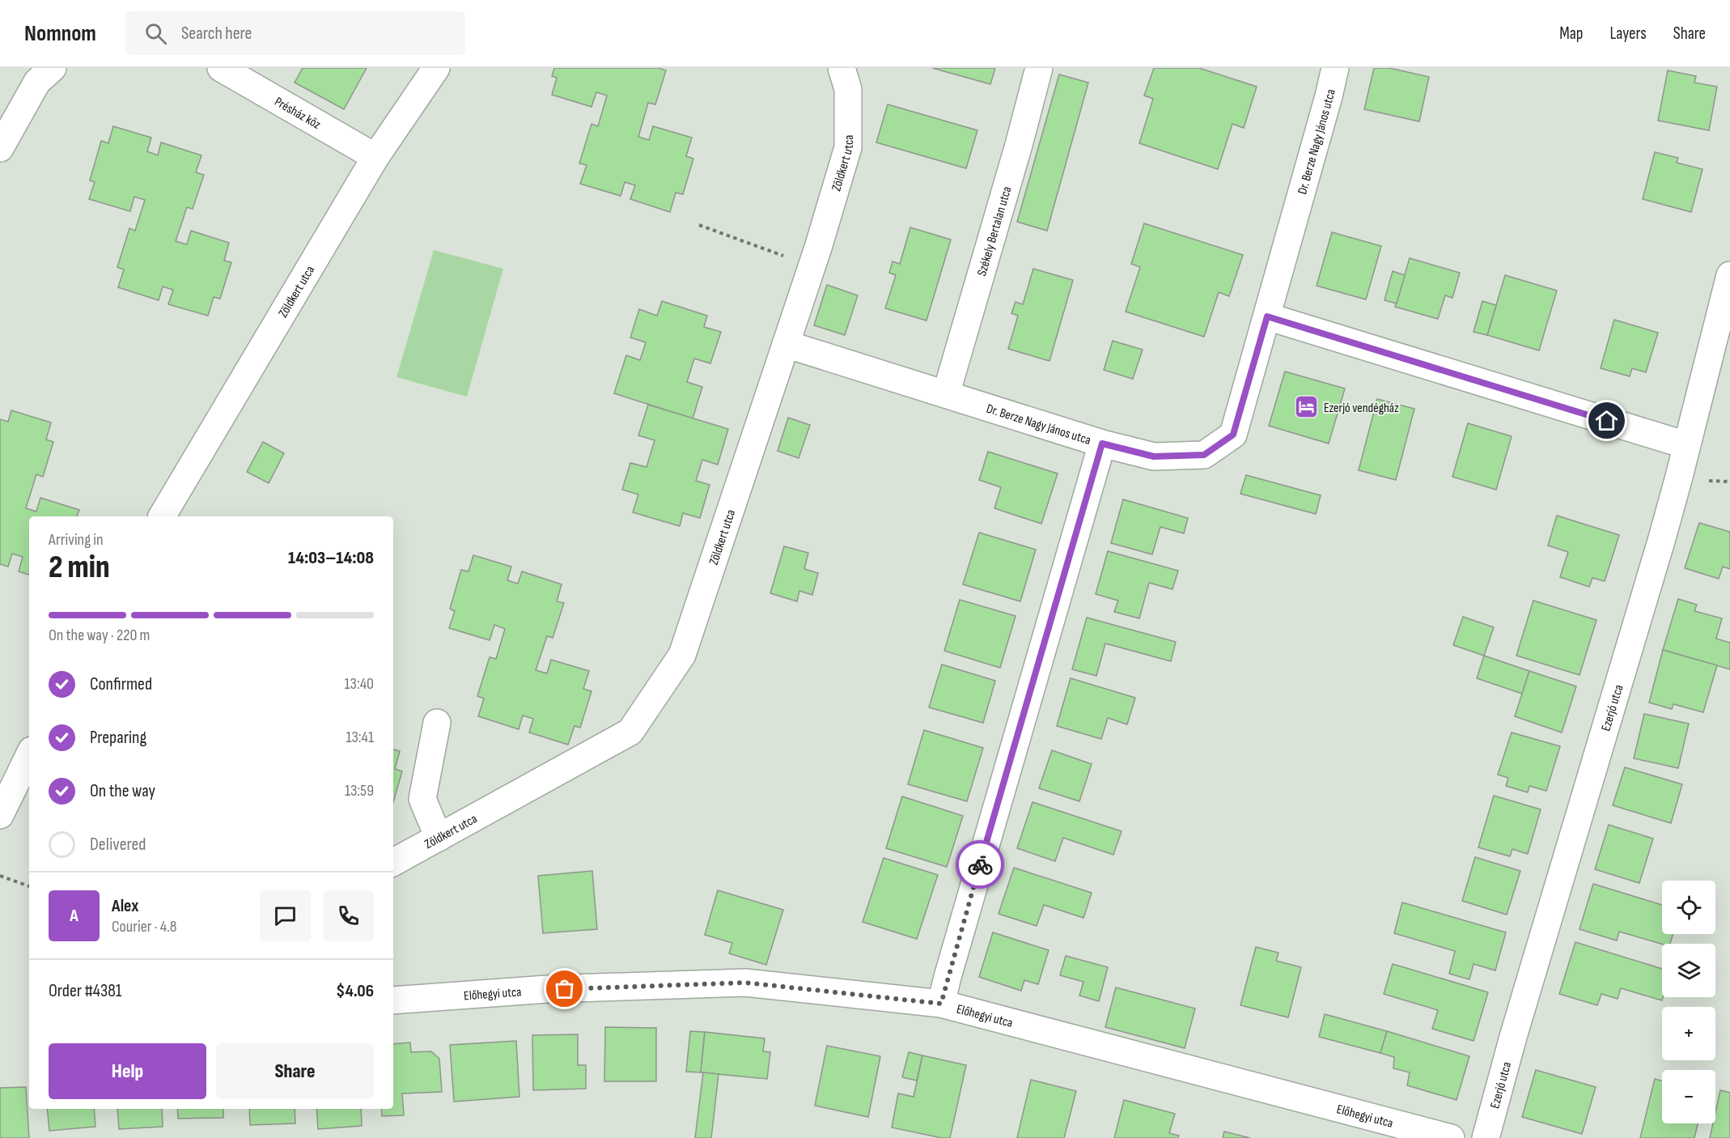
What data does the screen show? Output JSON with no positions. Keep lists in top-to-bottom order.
{
  "streets": {
    "street": [
      "Présház köz",
      "Dr. Berze Nagy János utca",
      "Zöldkert utca",
      "Székely Bertalan utca",
      "Ezerjó utca",
      "Előhegyi utca"
    ]
  },
  "crossings": [
    ["Présház köz", "Zöldkert utca"],
    ["Dr. Berze Nagy János utca", "Zöldkert utca"],
    ["Dr. Berze Nagy János utca", "Székely Bertalan utca"]
  ],
  "places": {
    "hotel": ["Ezerjó vendégház"]
  },
  "page": {
    "header": "Nomnom",
    "search": "Search here",
    "nav": ["Map", "Layers", "Share"],
    "heading": ["2 min", "Arriving in", "14:03–14:08"],
    "panel": [
      "Alex",
      "Courier · 4.8",
      "Order #4381",
      "$4.06"
    ],
    "bar": "On the way · 220 m",
    "list": [
      ["Confirmed", "13:40"],
      ["Preparing", "13:41"],
      ["On the way", "13:59"],
      "Delivered"
    ],
    "map_buttons": ["+", "−"],
    "round": "A",
    "buttons": ["Help", "Share"]
  }
}
